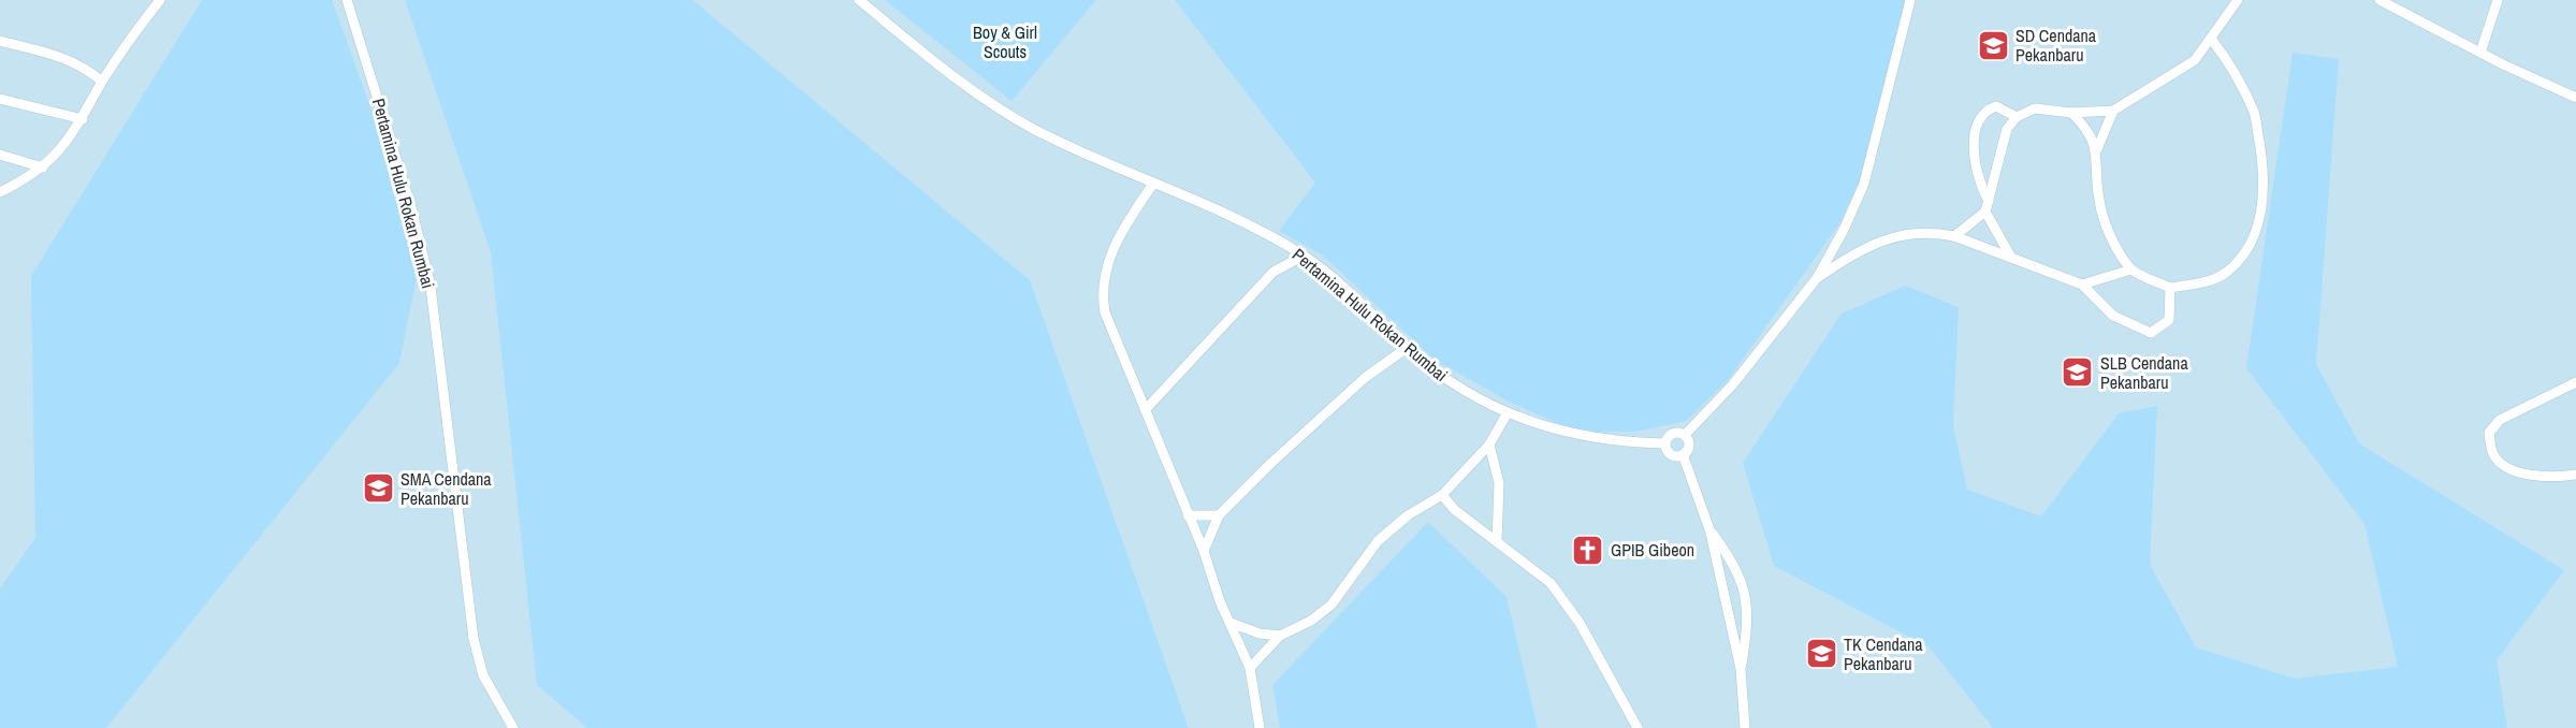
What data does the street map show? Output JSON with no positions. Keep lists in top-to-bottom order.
{
  "streets": {
    "street": ["Pertamina Hulu Rokan Rumbai"]
  },
  "parks": ["Boy & Girl Scouts"],
  "places": {
    "school or university": [
      "SD Cendana Pekanbaru",
      "SLB Cendana Pekanbaru",
      "SMA Cendana Pekanbaru",
      "TK Cendana Pekanbaru"
    ],
    "church": ["GPIB Gibeon"]
  }
}
